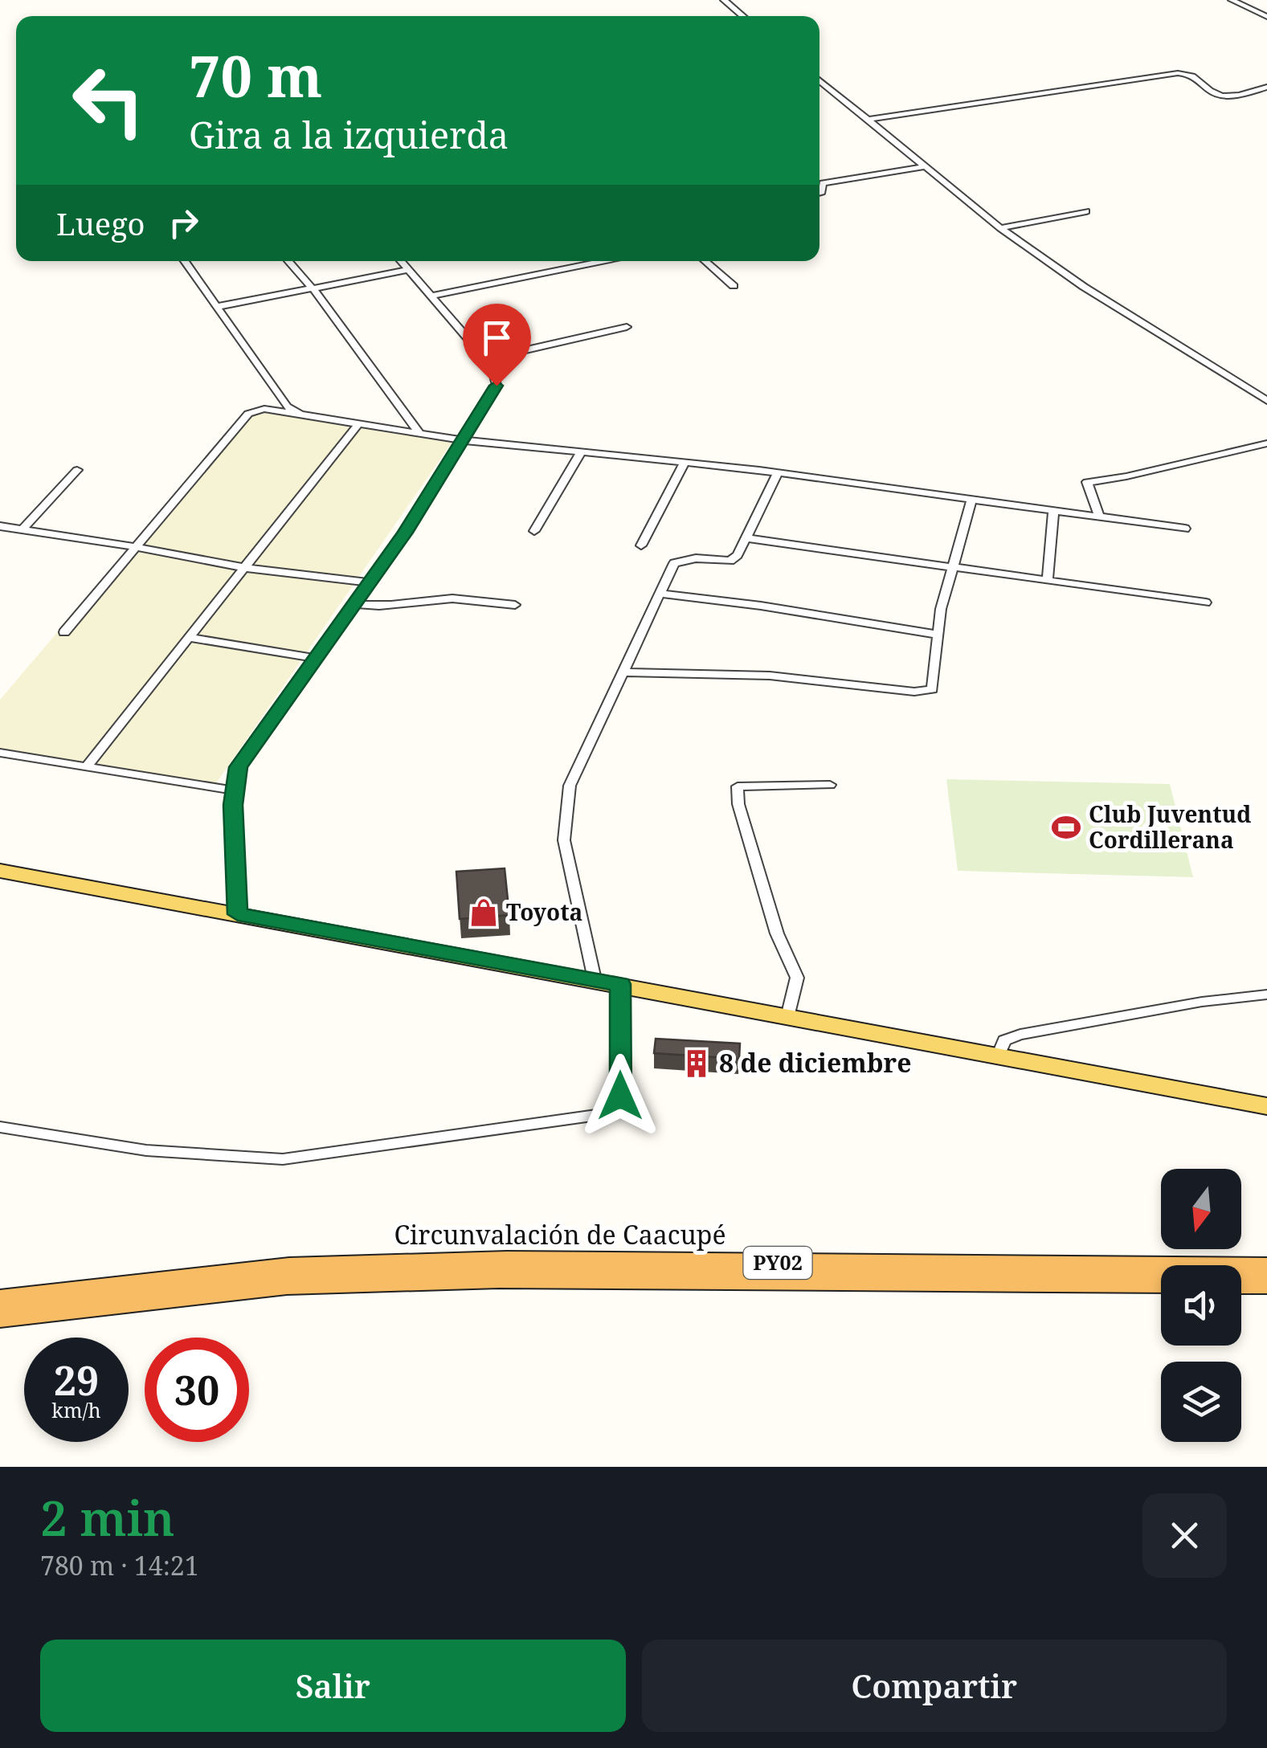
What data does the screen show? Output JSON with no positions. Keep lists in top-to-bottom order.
{
  "streets": {
    "highway": ["Circunvalación de Caacupé", "PY02"]
  },
  "places": {
    "sports": ["Club Juventud Cordillerana"],
    "shop": ["Toyota"],
    "building": ["8 de diciembre"]
  },
  "north": "bottom",
  "page": {
    "turn": ["70 m", "Gira a la izquierda"],
    "then": "Luego",
    "speed": "29 km/h",
    "limit": "30",
    "heading": ["2 min", "780 m · 14:21"],
    "buttons": ["Salir", "Compartir"]
  }
}
